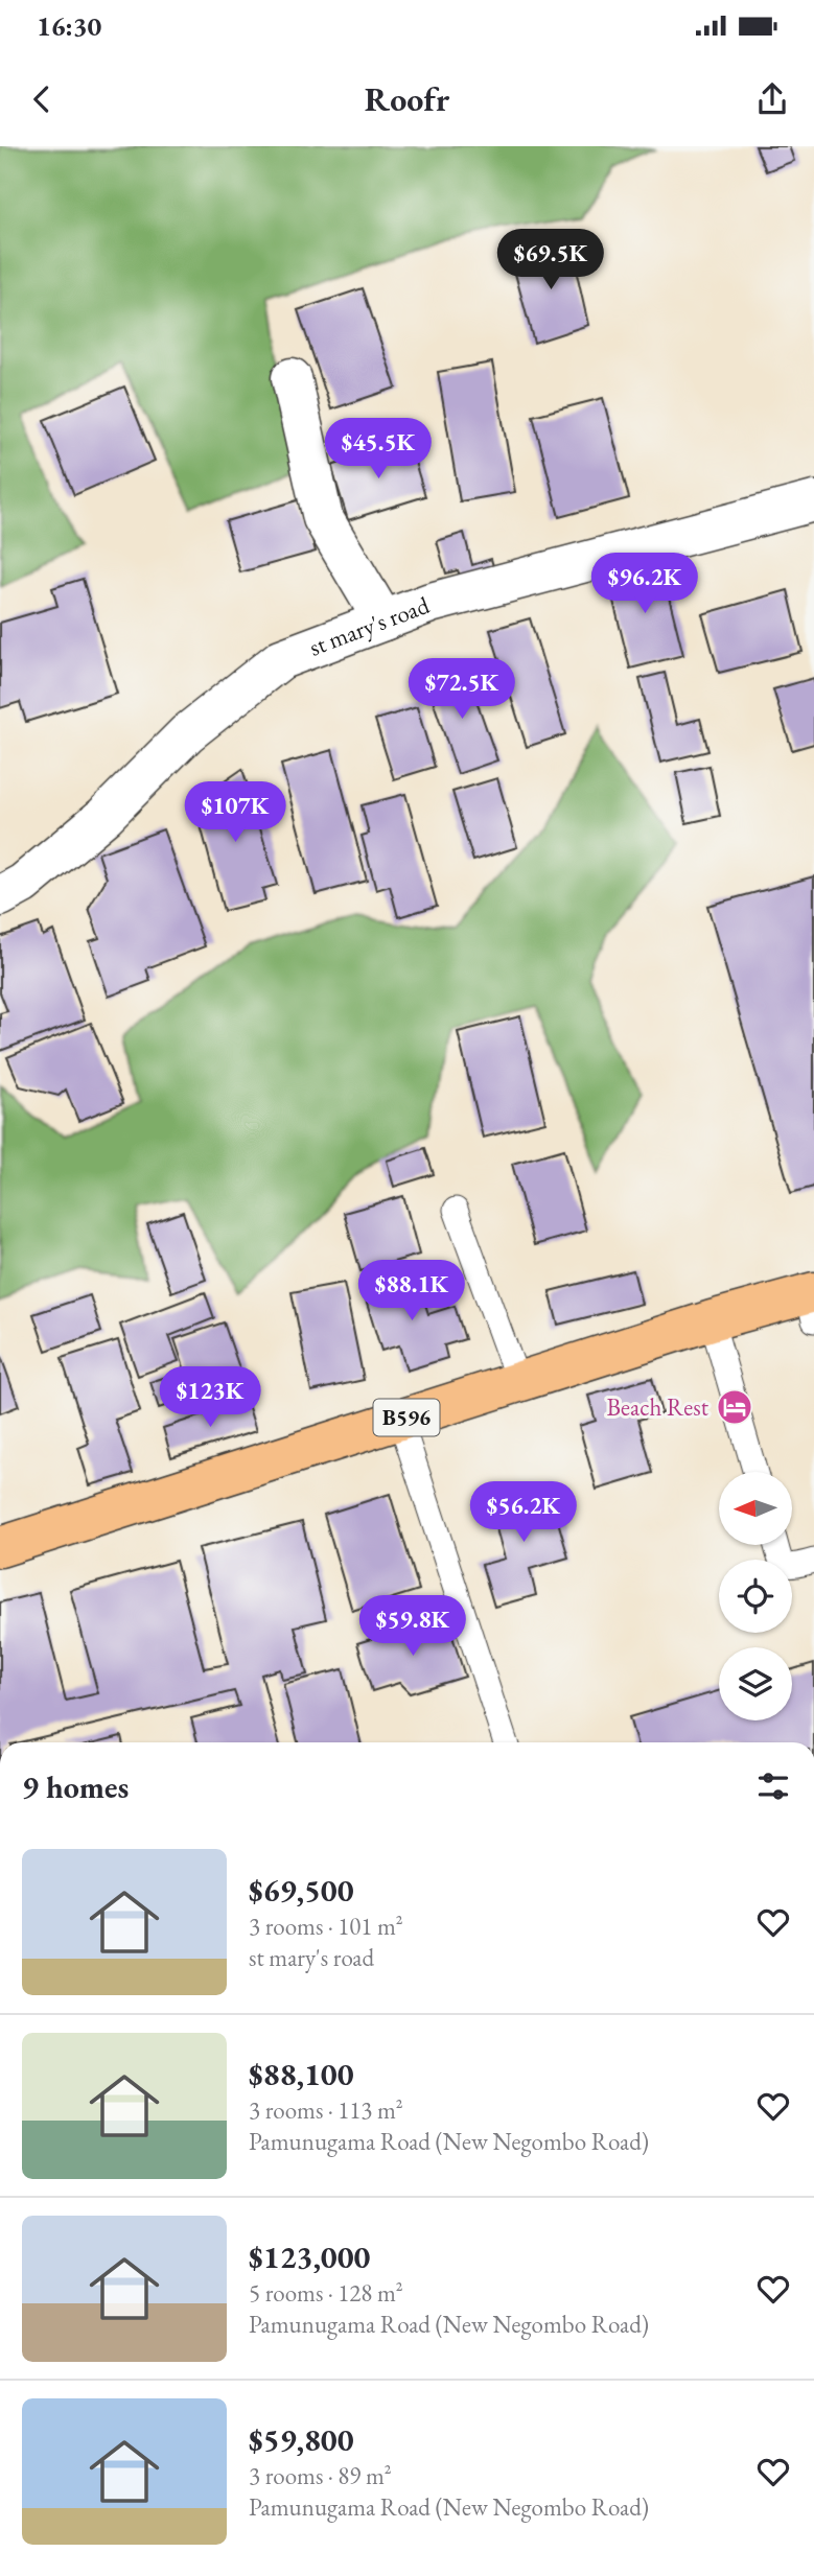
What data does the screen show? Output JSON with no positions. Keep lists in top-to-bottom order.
{
  "streets": {
    "main road": ["B596"],
    "street": ["st mary's road"]
  },
  "places": {
    "hotel": ["Beach Rest"]
  },
  "north": "left",
  "page": {
    "status": "16:30",
    "header": "Roofr",
    "price": [
      "$69.5K",
      "$45.5K",
      "$96.2K",
      "$72.5K",
      "$107K",
      "$88.1K",
      "$123K",
      "$56.2K",
      "$59.8K"
    ],
    "heading": "9 homes",
    "list": [
      {
        "name": "$69,500",
        "note": "3 rooms · 101 m² · st mary's road"
      },
      {
        "name": "$88,100",
        "note": "3 rooms · 113 m² · Pamunugama Road (New Negombo Road)"
      },
      {
        "name": "$123,000",
        "note": "5 rooms · 128 m² · Pamunugama Road (New Negombo Road)"
      },
      {
        "name": "$59,800",
        "note": "3 rooms · 89 m² · Pamunugama Road (New Negombo Road)"
      }
    ]
  }
}
